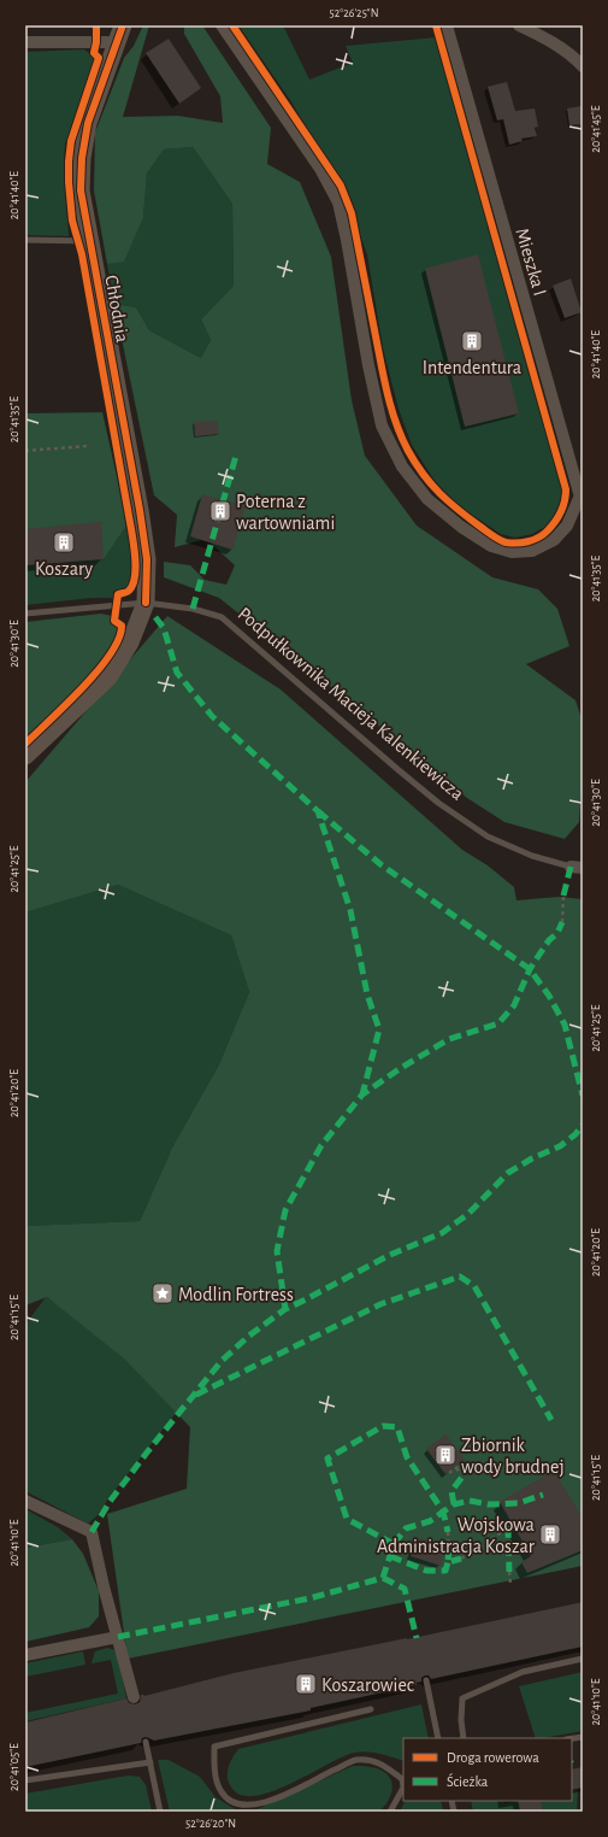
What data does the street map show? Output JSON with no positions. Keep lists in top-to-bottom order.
{
  "streets": {
    "street": ["Mieszka I", "Chłodnia"],
    "lane": ["Podpułkownika Macieja Kalenkiewicza"]
  },
  "crossings": [
    ["Chłodnia", "Podpułkownika Macieja Kalenkiewicza"]
  ],
  "places": {
    "building": [
      "Intendentura",
      "Poterna z wartowniami",
      "Koszary",
      "Zbiornik wody brudnej",
      "Wojskowa Administracja Koszar",
      "Koszarowiec"
    ],
    "place": ["Modlin Fortress"]
  },
  "legend": ["Droga rowerowa", "Ścieżka"],
  "coordinates": [
    "52°26'25\"N",
    "20°41'45\"E",
    "20°41'40\"E",
    "20°41'35\"E",
    "20°41'30\"E",
    "20°41'25\"E",
    "20°41'20\"E",
    "20°41'15\"E",
    "20°41'10\"E",
    "20°41'05\"E",
    "52°26'20\"N"
  ]
}
